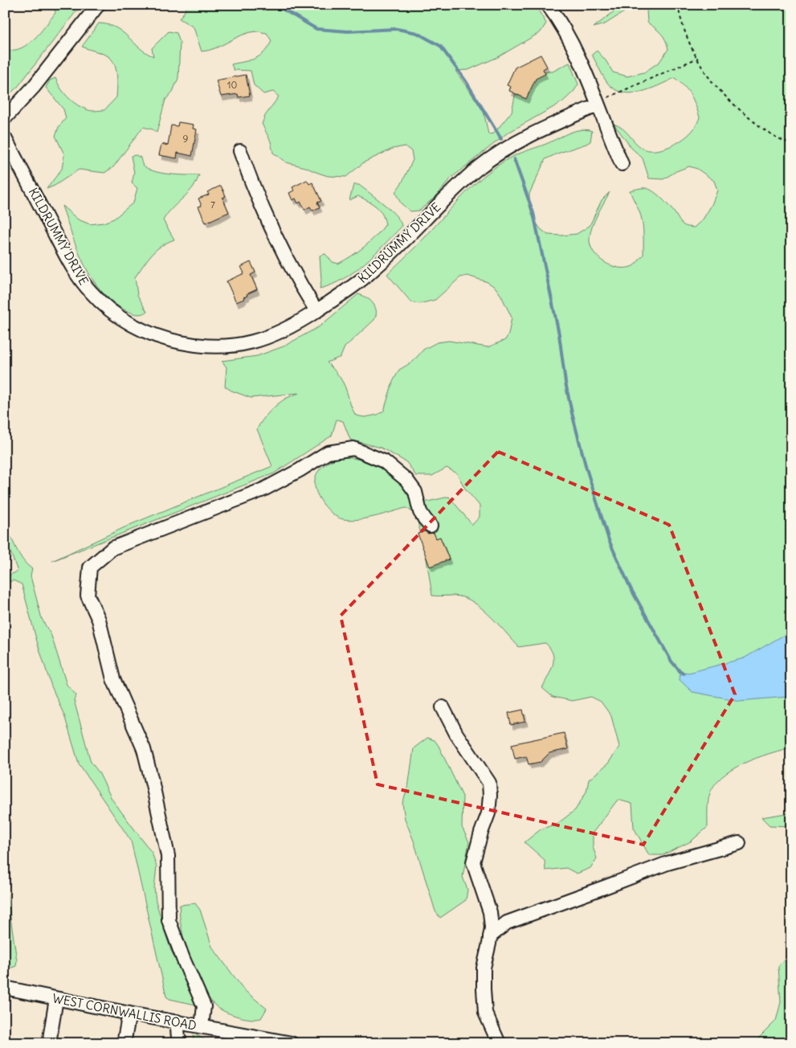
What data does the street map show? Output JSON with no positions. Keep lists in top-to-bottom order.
{
  "streets": {
    "street": ["KILDRUMMY DRIVE", "WEST CORNWALLIS ROAD"]
  },
  "house_numbers": ["10", "9", "7"]
}
